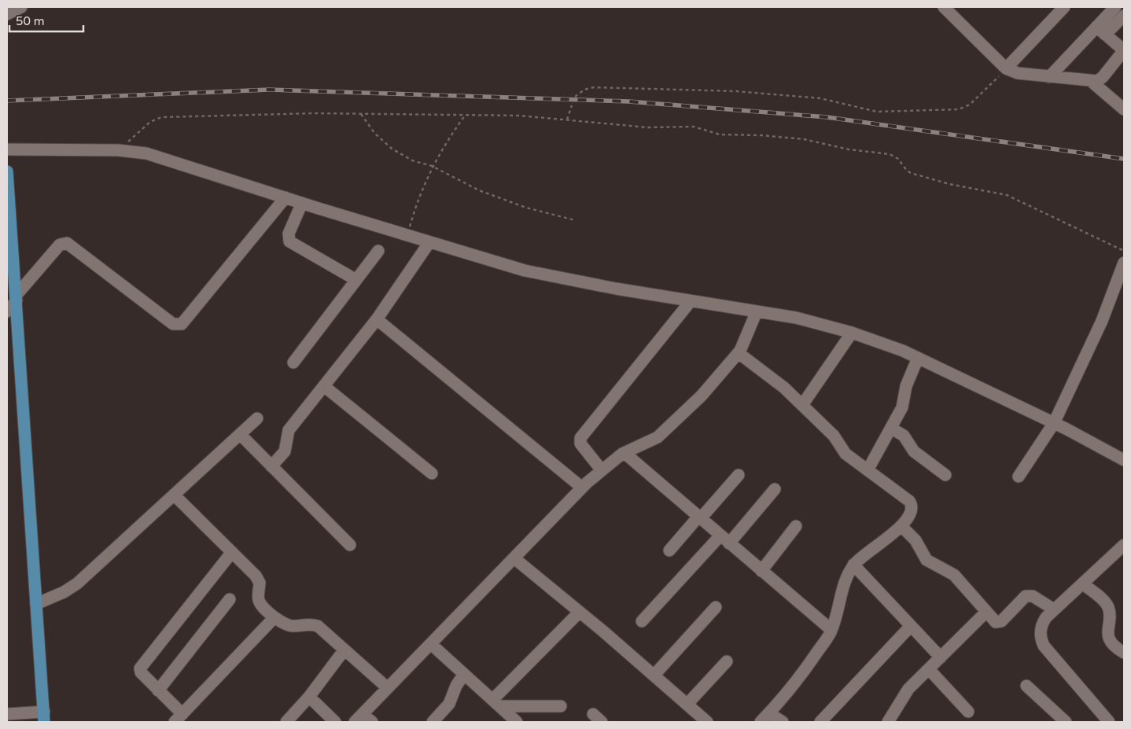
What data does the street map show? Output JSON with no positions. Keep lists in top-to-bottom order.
{
  "scale_bar": "50 m"
}
